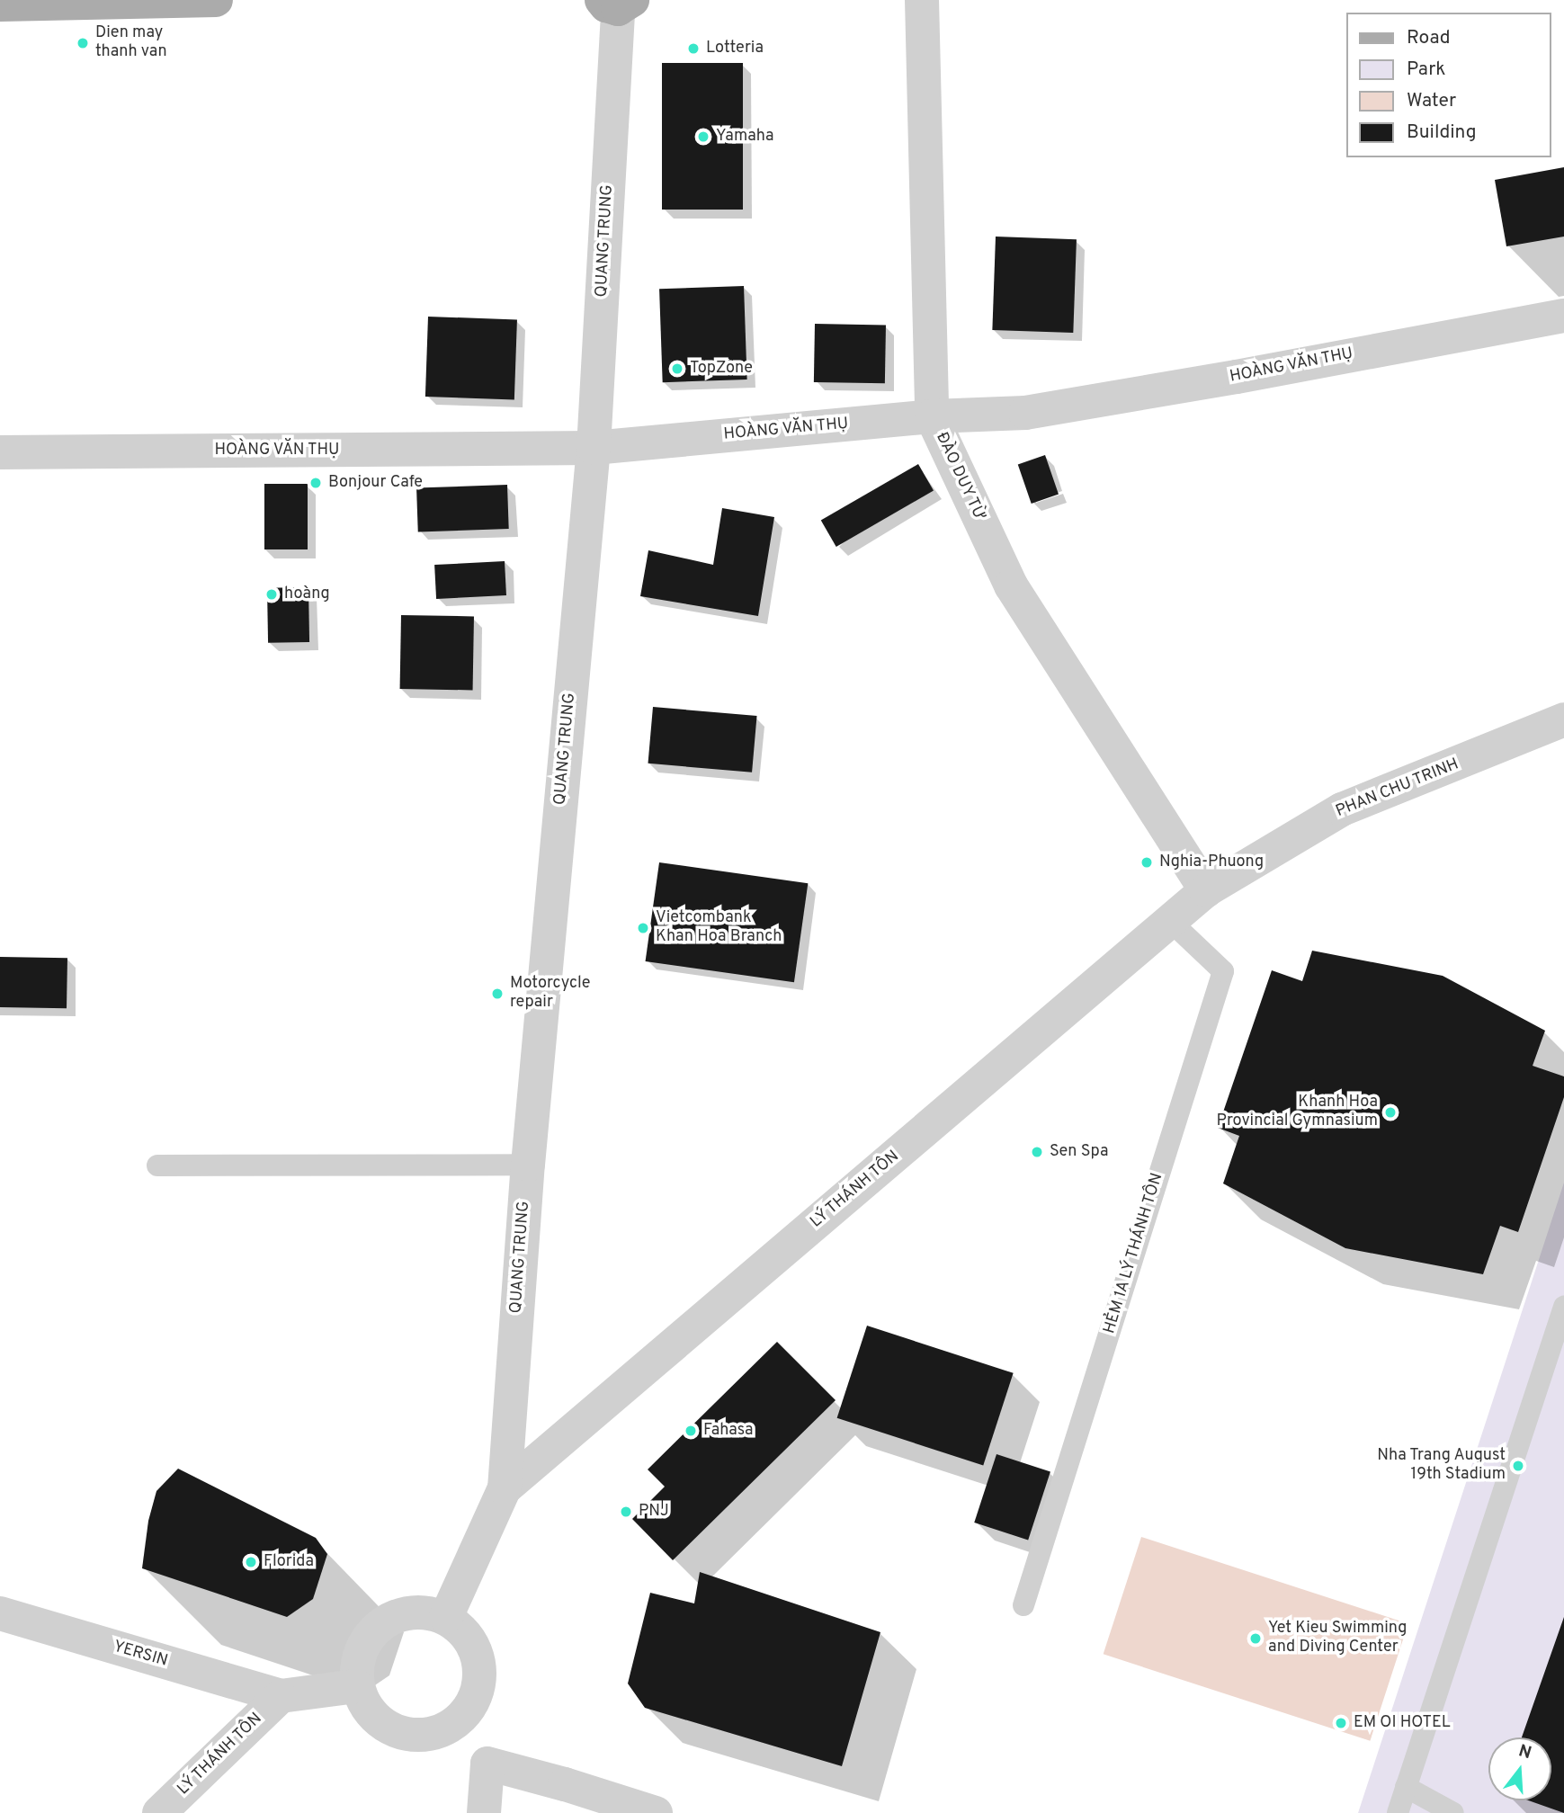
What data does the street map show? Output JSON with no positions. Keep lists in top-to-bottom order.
{
  "streets": {
    "street": [
      "QUANG TRUNG",
      "HOÀNG VĂN THỤ",
      "ĐÀO DUY TỪ",
      "PHAN CHU TRINH",
      "LÝ THÁNH TÔN",
      "YERSIN"
    ],
    "lane": ["HẺM 1A LÝ THÁNH TÔN"]
  },
  "crossings": [
    ["QUANG TRUNG", "HOÀNG VĂN THỤ"],
    ["QUANG TRUNG", "LÝ THÁNH TÔN"],
    ["HOÀNG VĂN THỤ", "ĐÀO DUY TỪ"],
    ["ĐÀO DUY TỪ", "PHAN CHU TRINH"],
    ["ĐÀO DUY TỪ", "LÝ THÁNH TÔN"],
    ["PHAN CHU TRINH", "LÝ THÁNH TÔN"],
    ["LÝ THÁNH TÔN", "HẺM 1A LÝ THÁNH TÔN"],
    ["LÝ THÁNH TÔN", "YERSIN"]
  ],
  "places": [
    "Dien may thanh van",
    "Lotteria",
    "Yamaha",
    "TopZone",
    "Bonjour Cafe",
    "hoàng",
    "Nghia-Phuong",
    "Vietcombank Khan Hoa Branch",
    "Motorcycle repair",
    "Khanh Hoa Provincial Gymnasium",
    "Sen Spa",
    "Fahasa",
    "Nha Trang August 19th Stadium",
    "PNJ",
    "Florida",
    "Yet Kieu Swimming and Diving Center",
    "EM OI HOTEL"
  ],
  "legend": [
    "Road",
    "Park",
    "Water",
    "Building"
  ],
  "north": "top"
}
